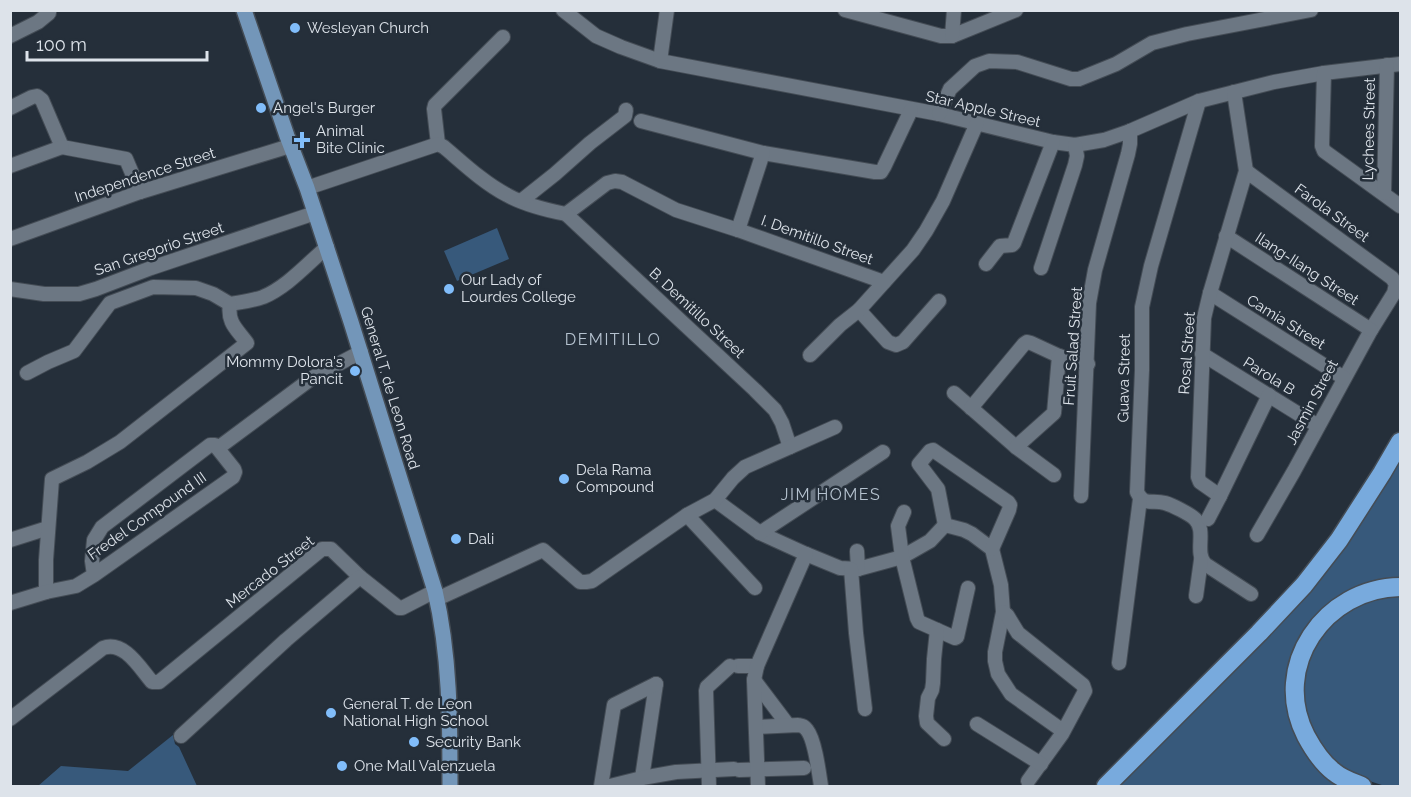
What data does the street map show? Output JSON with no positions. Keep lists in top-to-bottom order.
{
  "streets": {
    "main road": ["General T. de Leon Road"],
    "street": [
      "Star Apple Street",
      "Lychees Street",
      "Independence Street",
      "Farola Street",
      "I. Demitillo Street",
      "San Gregorio Street",
      "Ilang-Ilang Street",
      "B. Demitillo Street",
      "Camia Street",
      "Fruit Salad Street",
      "Rosal Street",
      "Parola B",
      "Guava Street",
      "Jasmin Street",
      "Fredel Compound III",
      "Mercado Street"
    ]
  },
  "crossings": [
    ["Star Apple Street", "Lychees Street"],
    ["Star Apple Street", "I. Demitillo Street"],
    ["Star Apple Street", "Fruit Salad Street"],
    ["Star Apple Street", "Guava Street"],
    ["Independence Street", "General T. de Leon Road"],
    ["Farola Street", "Rosal Street"],
    ["Farola Street", "Jasmin Street"],
    ["I. Demitillo Street", "B. Demitillo Street"],
    ["San Gregorio Street", "General T. de Leon Road"],
    ["Ilang-Ilang Street", "Rosal Street"],
    ["Ilang-Ilang Street", "Jasmin Street"],
    ["Camia Street", "Rosal Street"],
    ["Camia Street", "Jasmin Street"],
    ["Rosal Street", "Parola B"],
    ["Parola B", "Jasmin Street"],
    ["General T. de Leon Road", "Fredel Compound III"],
    ["General T. de Leon Road", "Mercado Street"]
  ],
  "districts": ["DEMITILLO", "JIM HOMES"],
  "places": {
    "other": [
      "Wesleyan Church",
      "Angel's Burger",
      "Our Lady of Lourdes College",
      "Mommy Dolora's Pancit",
      "Dela Rama Compound",
      "Dali",
      "General T. de Leon National High School",
      "Security Bank",
      "One Mall Valenzuela"
    ],
    "health": ["Animal Bite Clinic"]
  },
  "scale_bar": "100 m"
}
